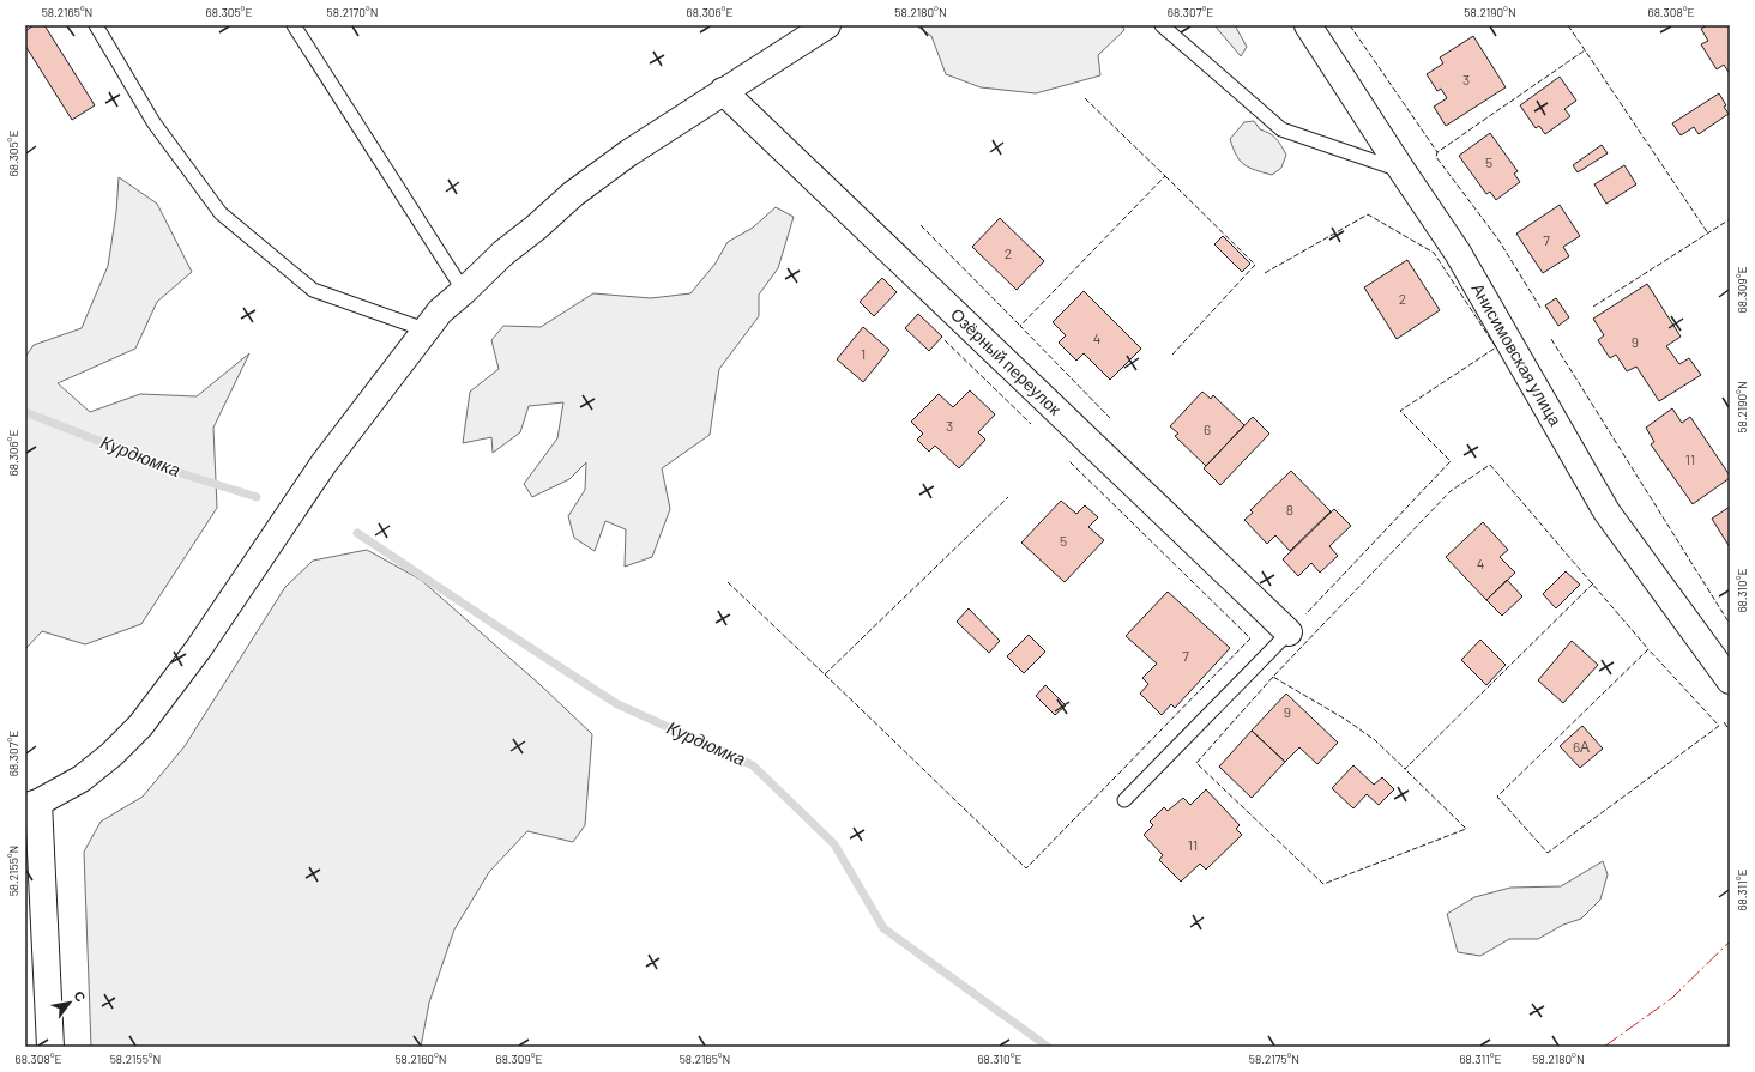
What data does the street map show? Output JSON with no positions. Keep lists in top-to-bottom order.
{
  "streets": {
    "street": ["Анисимовская улица", "Озёрный переулок"]
  },
  "water": ["Курдюмка"],
  "house_numbers": [
    "3",
    "5",
    "7",
    "2",
    "2",
    "4",
    "9",
    "1",
    "3",
    "6",
    "11",
    "8",
    "5",
    "4",
    "7",
    "9",
    "6А",
    "11"
  ],
  "north": "top right",
  "coordinates": [
    "58.2165°N",
    "68.305°E",
    "58.2170°N",
    "68.306°E",
    "58.2180°N",
    "68.307°E",
    "58.2190°N",
    "68.308°E",
    "68.309°E",
    "68.310°E",
    "58.2155°N",
    "68.311°E",
    "58.2160°N",
    "58.2175°N"
  ]
}
